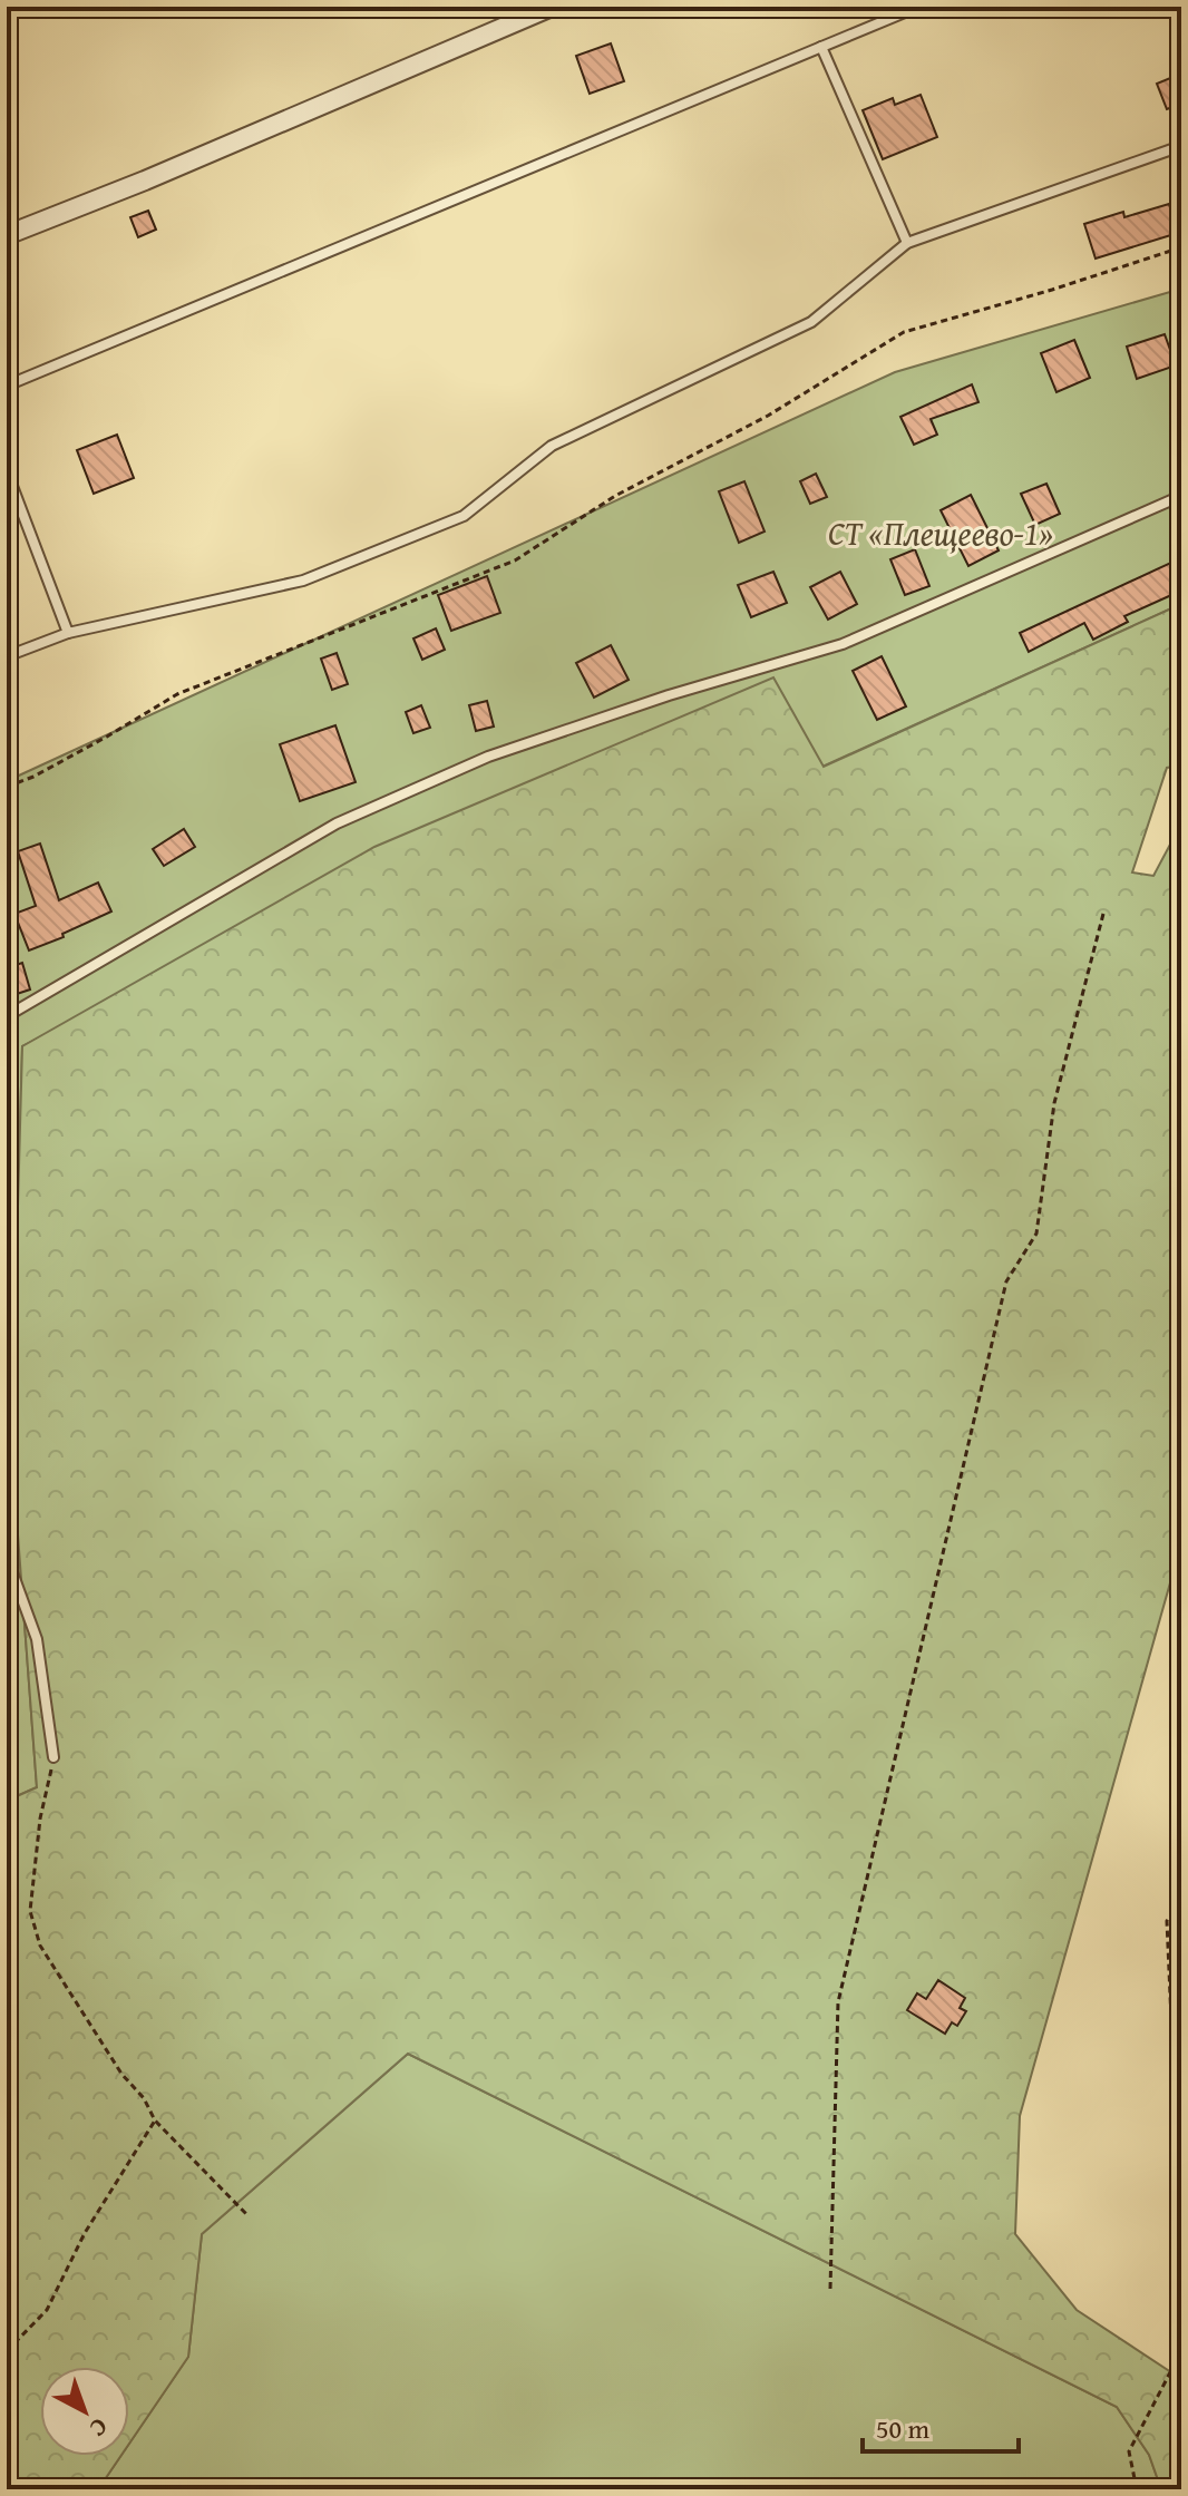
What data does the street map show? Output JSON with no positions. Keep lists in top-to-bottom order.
{
  "parks": ["СТ «Плещеево-1»"],
  "scale_bar": "50 m",
  "north": "bottom right"
}
